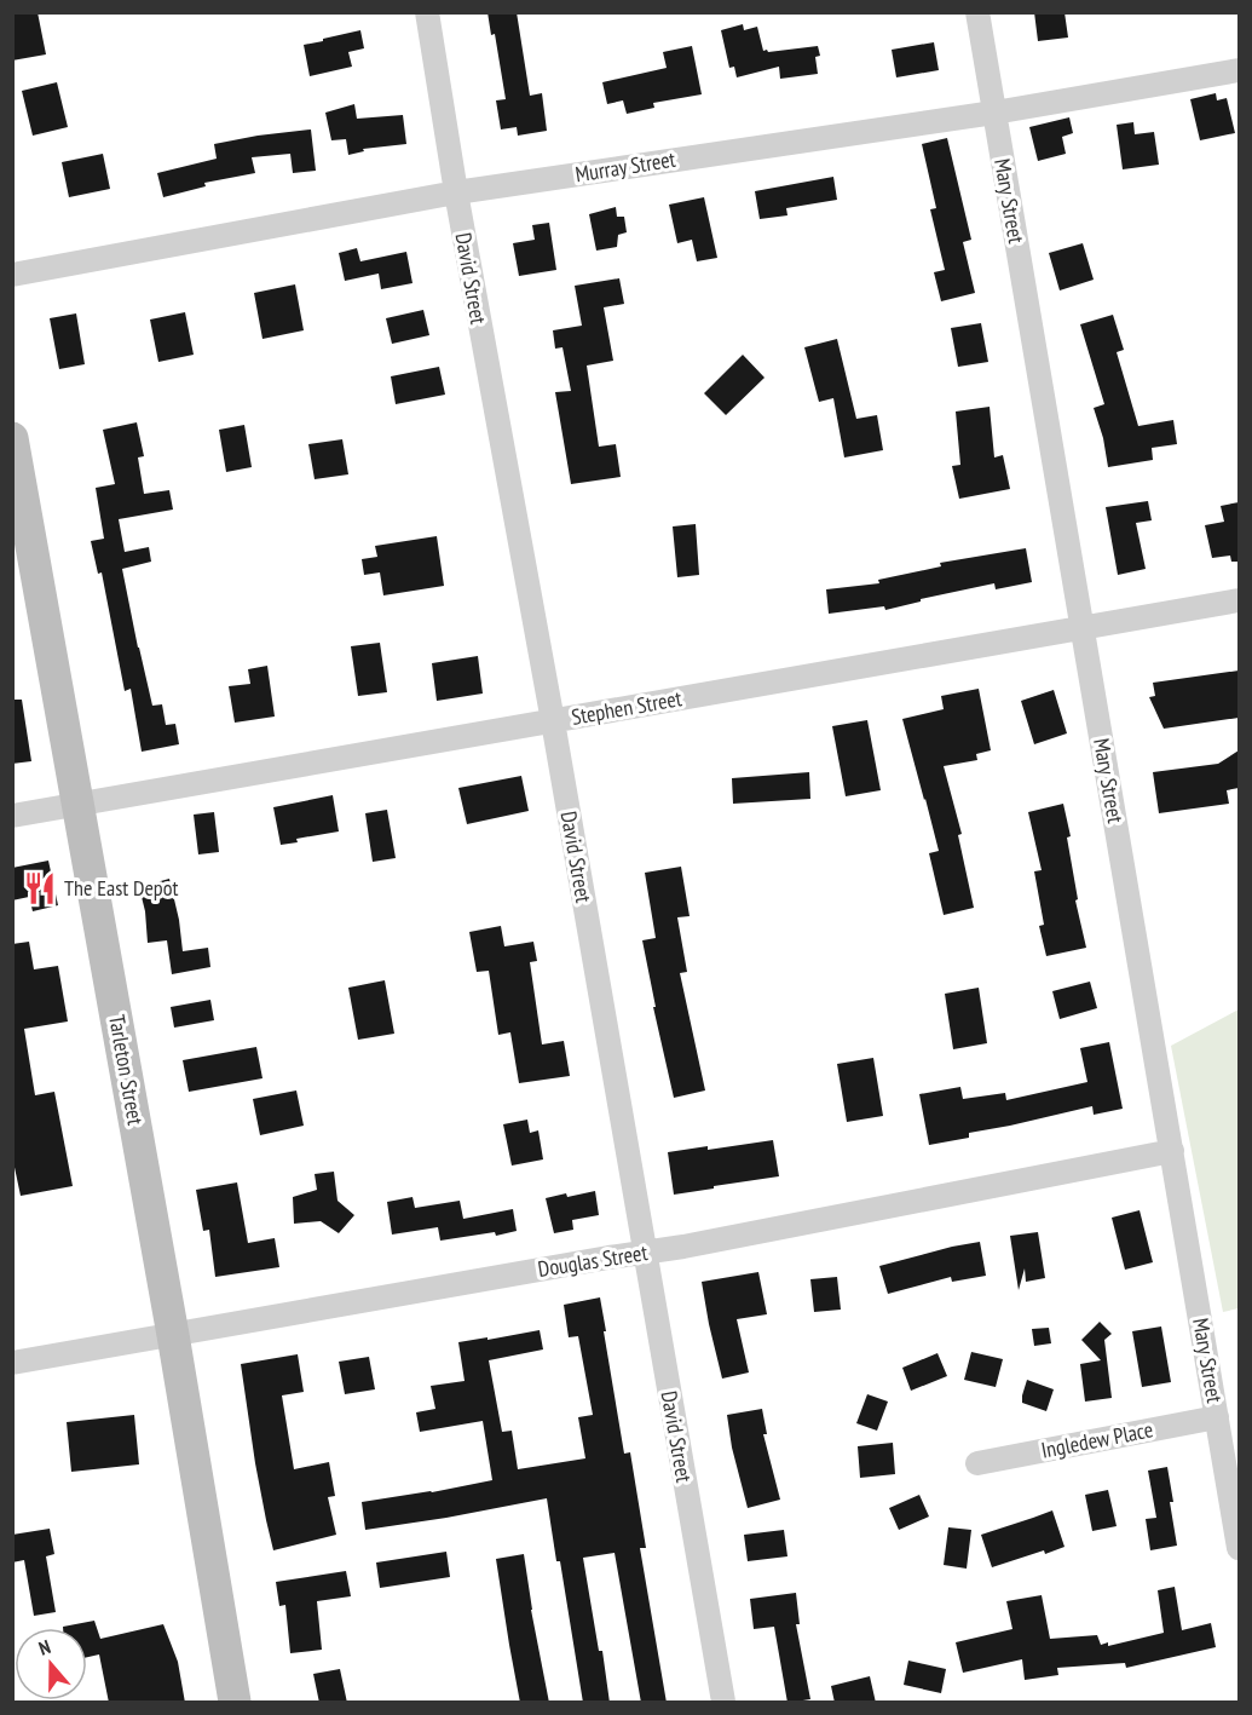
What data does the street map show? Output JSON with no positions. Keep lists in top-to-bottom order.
{
  "streets": {
    "main road": ["Tarleton Street"],
    "street": [
      "Murray Street",
      "Mary Street",
      "David Street",
      "Stephen Street",
      "Douglas Street",
      "Ingledew Place"
    ]
  },
  "crossings": [
    ["Murray Street", "Mary Street"],
    ["Murray Street", "David Street"],
    ["Mary Street", "Stephen Street"],
    ["Mary Street", "Douglas Street"],
    ["Mary Street", "Ingledew Place"],
    ["David Street", "Stephen Street"],
    ["David Street", "Douglas Street"],
    ["Stephen Street", "Tarleton Street"],
    ["Tarleton Street", "Douglas Street"]
  ],
  "places": {
    "restaurant": ["The East Depot"]
  },
  "north": "top"
}
